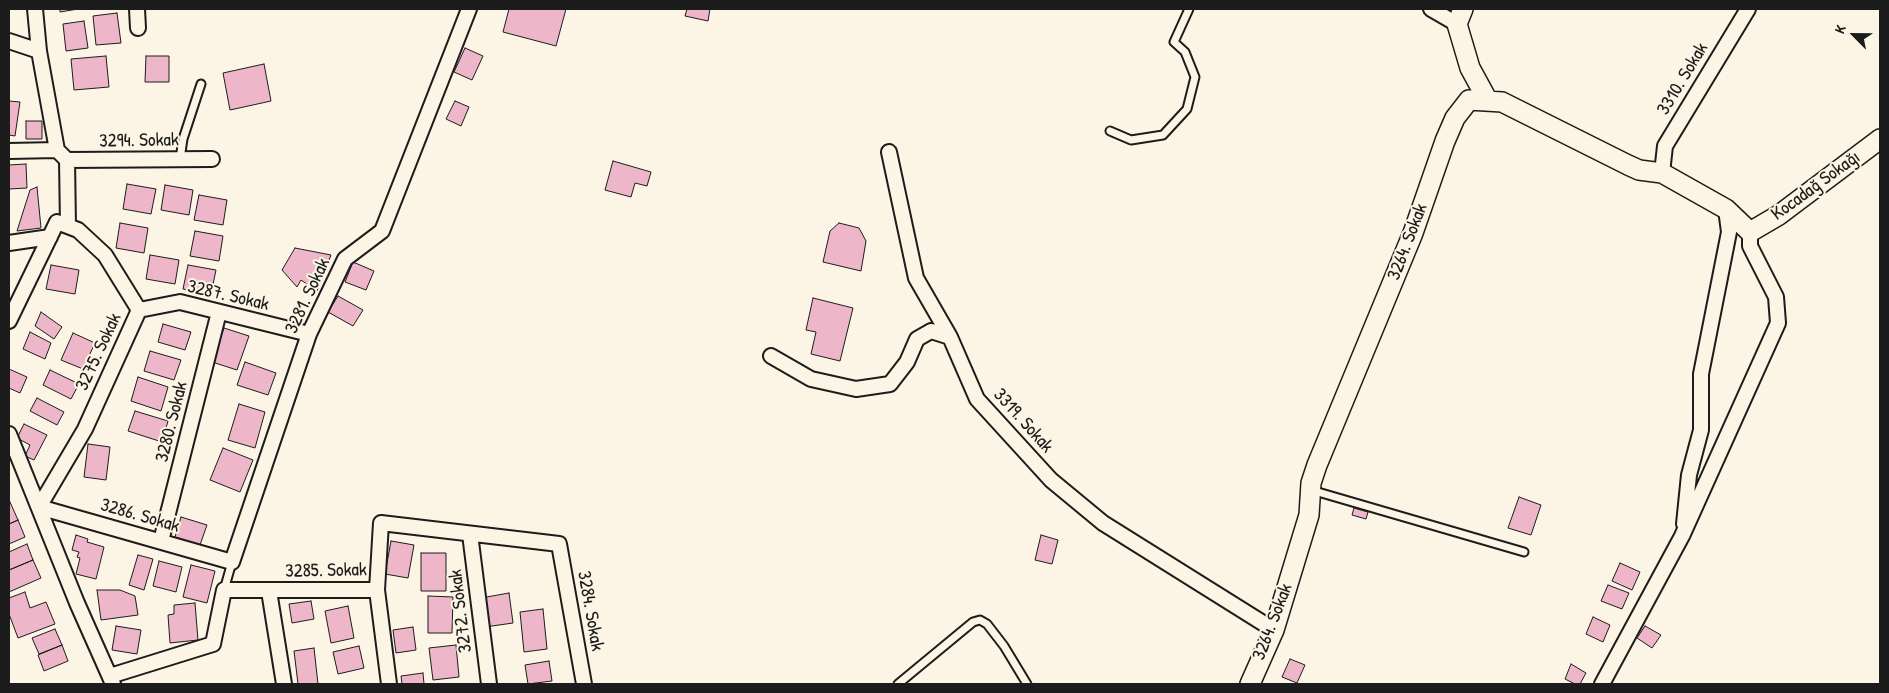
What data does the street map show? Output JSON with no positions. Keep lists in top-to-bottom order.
{
  "streets": {
    "street": [
      "3310. Sokak",
      "3294. Sokak",
      "Kocadağ Sokağı",
      "3264. Sokak",
      "3287. Sokak",
      "3281. Sokak",
      "3275. Sokak",
      "3319. Sokak",
      "3280. Sokak",
      "3286. Sokak",
      "3285. Sokak",
      "3272. Sokak",
      "3284. Sokak"
    ]
  },
  "crossings": [
    ["3310. Sokak", "3264. Sokak"],
    ["Kocadağ Sokağı", "3264. Sokak"],
    ["3264. Sokak", "3319. Sokak"],
    ["3287. Sokak", "3281. Sokak"],
    ["3287. Sokak", "3275. Sokak"],
    ["3287. Sokak", "3280. Sokak"],
    ["3281. Sokak", "3286. Sokak"],
    ["3275. Sokak", "3286. Sokak"],
    ["3280. Sokak", "3286. Sokak"],
    ["3285. Sokak", "3272. Sokak"],
    ["3285. Sokak", "3284. Sokak"]
  ],
  "north": "top left"
}
